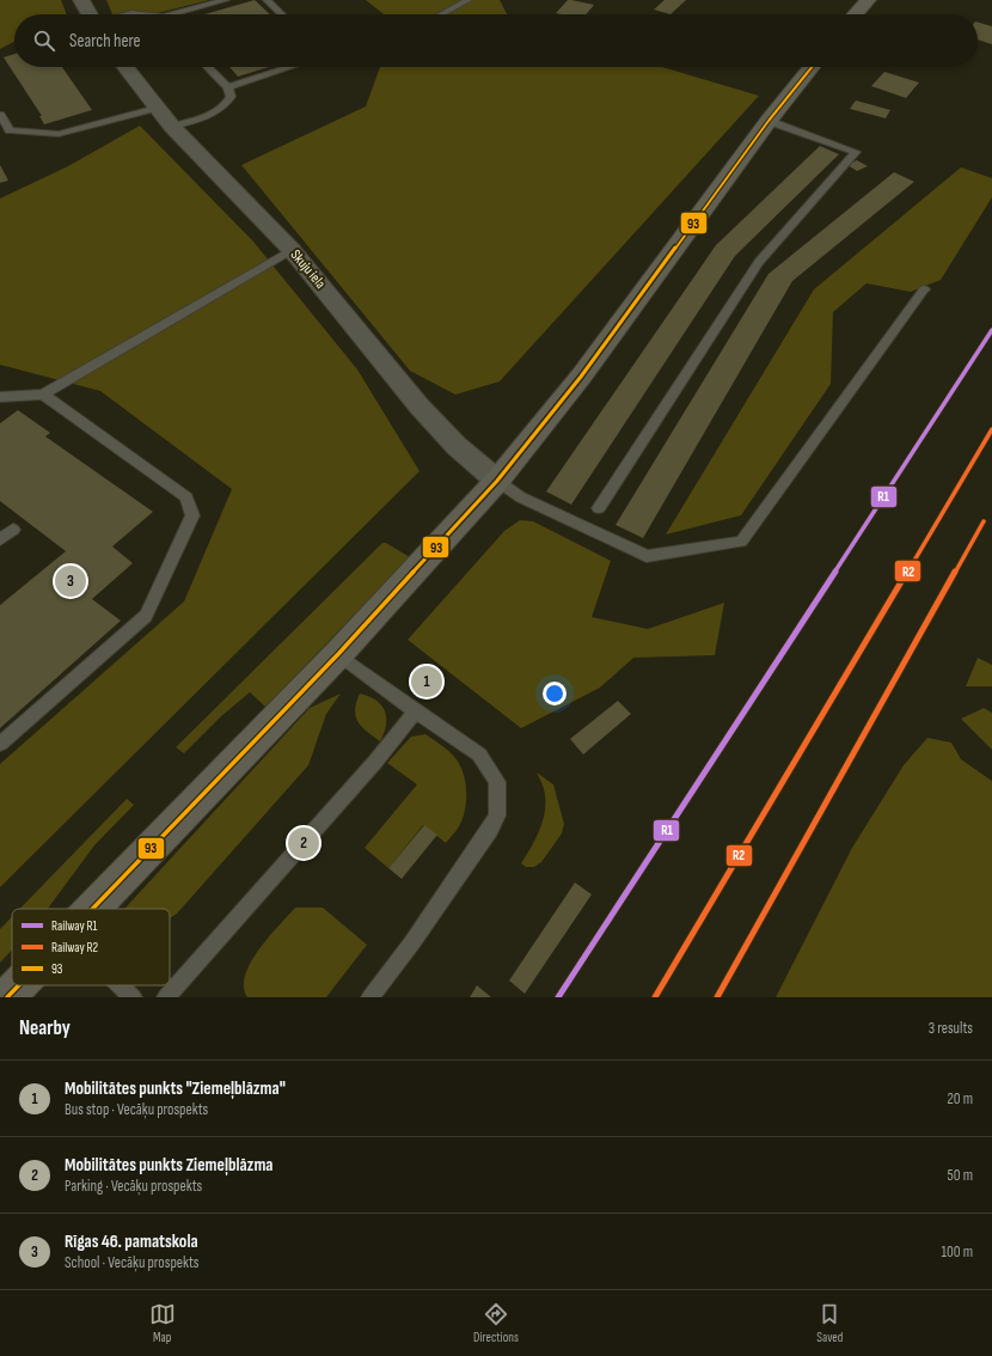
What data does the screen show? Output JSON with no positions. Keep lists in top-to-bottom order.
{
  "streets": {
    "street": ["Skuju iela"]
  },
  "lines": ["transit line 93", "rail line R1", "rail line R2"],
  "legend": ["Railway R1", "Railway R2", "93"],
  "page": {
    "search": "Search here",
    "pins": ["3", "1", "2"],
    "heading": ["Nearby", "3 results"],
    "list": [
      {
        "mark": "1",
        "name": "Mobilitātes punkts \"Ziemeļblāzma\"",
        "note": "Bus stop · Vecāķu prospekts",
        "value": "20 m"
      },
      {
        "mark": "2",
        "name": "Mobilitātes punkts Ziemeļblāzma",
        "note": "Parking · Vecāķu prospekts",
        "value": "50 m"
      },
      {
        "mark": "3",
        "name": "Rīgas 46. pamatskola",
        "note": "School · Vecāķu prospekts",
        "value": "100 m"
      }
    ],
    "nav": ["Map", "Directions", "Saved"]
  }
}
